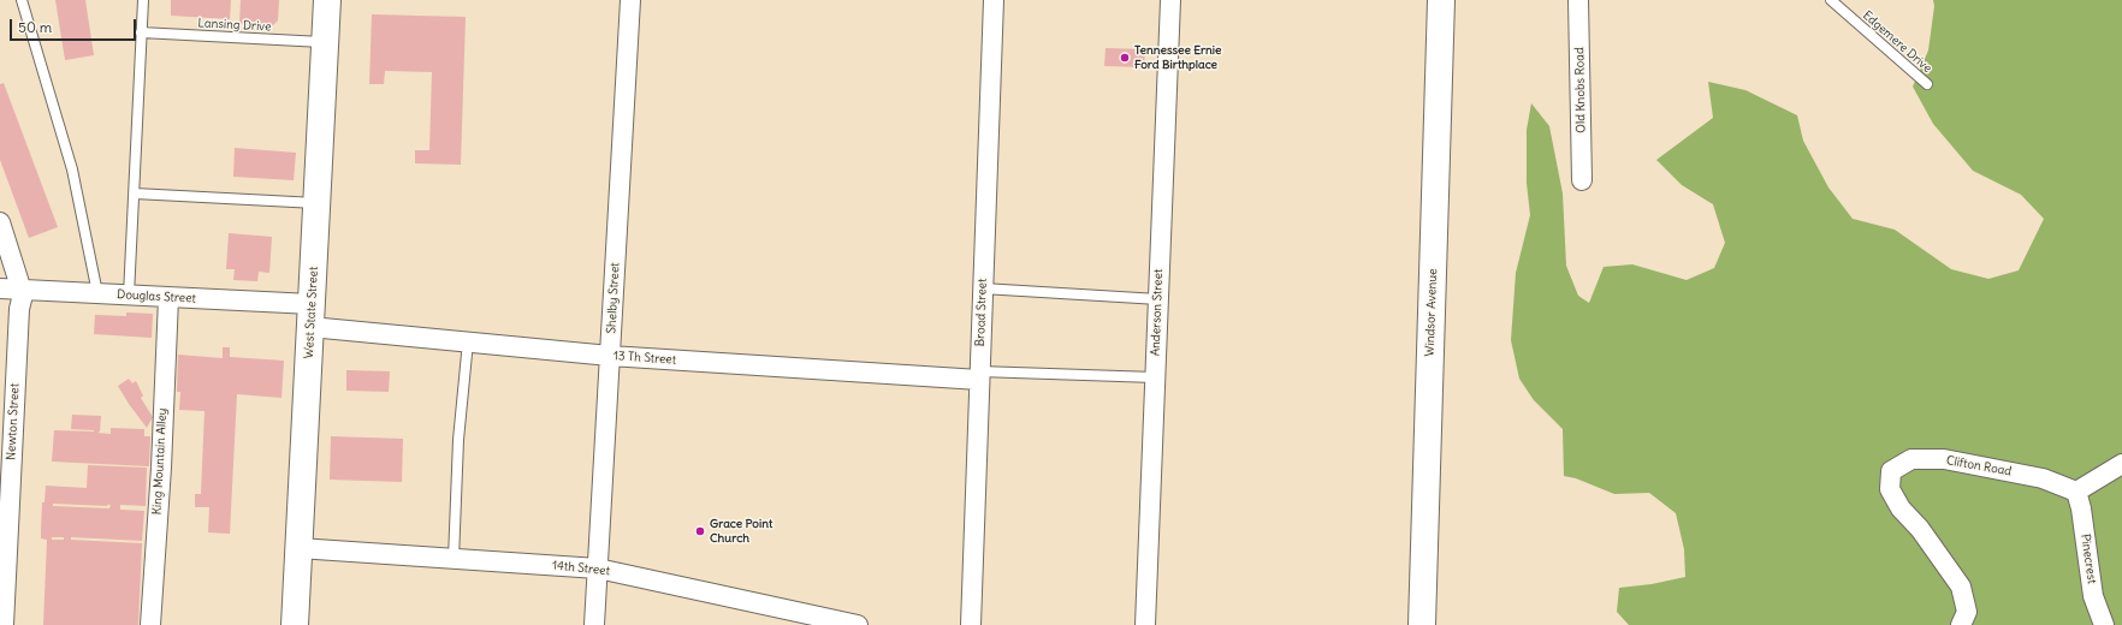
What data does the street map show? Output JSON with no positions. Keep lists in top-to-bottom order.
{
  "streets": {
    "street": [
      "Old Knobs Road",
      "Douglas Street",
      "Shelby Street",
      "West State Street",
      "Broad Street",
      "Anderson Street",
      "Windsor Avenue",
      "13 Th Street",
      "Newton Street",
      "King Mountain Alley",
      "Clifton Road",
      "Pinecrest",
      "14th Street"
    ],
    "lane": ["Lansing Drive", "Edgemere Drive"]
  },
  "crossings": [
    ["Lansing Drive", "West State Street"],
    ["Douglas Street", "West State Street"],
    ["Douglas Street", "13 Th Street"],
    ["Douglas Street", "Newton Street"],
    ["Douglas Street", "King Mountain Alley"],
    ["Shelby Street", "13 Th Street"],
    ["Shelby Street", "14th Street"],
    ["West State Street", "13 Th Street"],
    ["West State Street", "14th Street"],
    ["Broad Street", "13 Th Street"],
    ["Clifton Road", "Pinecrest"]
  ],
  "places": ["Tennessee Ernie Ford Birthplace", "Grace Point Church"],
  "scale_bar": "50 m"
}
